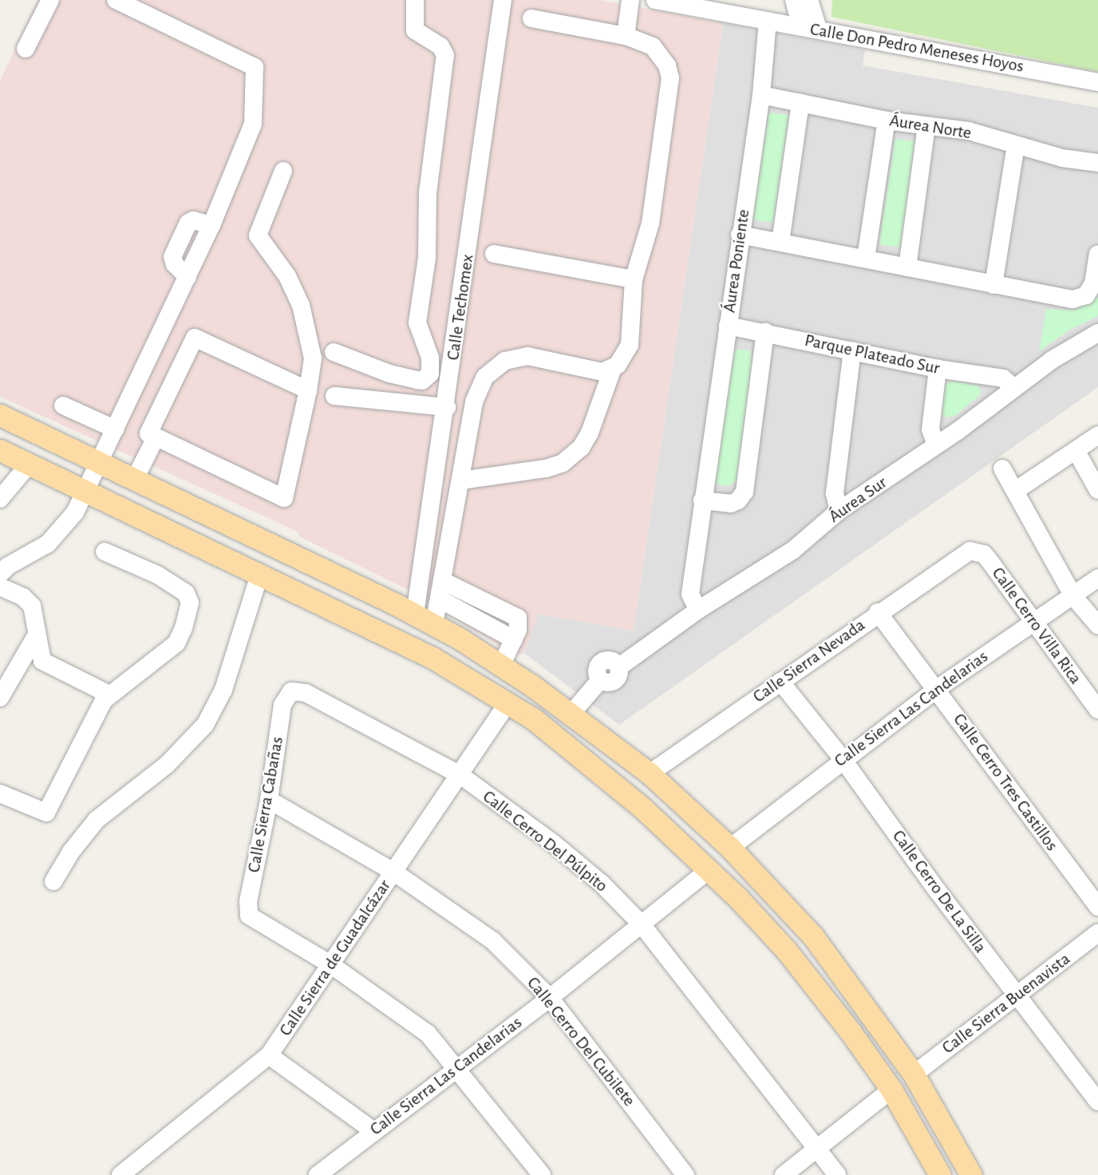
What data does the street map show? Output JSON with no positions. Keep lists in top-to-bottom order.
{
  "streets": {
    "street": [
      "Calle Don Pedro Meneses Hoyos",
      "Áurea Norte",
      "Áurea Poniente",
      "Calle Techomex",
      "Parque Plateado Sur",
      "Áurea Sur",
      "Calle Cerro Villa Rica",
      "Calle Sierra Nevada",
      "Calle Sierra Las Candelarias",
      "Calle Cerro Tres Castillos",
      "Calle Sierra Cabañas",
      "Calle Cerro Del Púlpito",
      "Calle Cerro De La Silla",
      "Calle Sierra de Guadalcázar",
      "Calle Sierra Buenavista",
      "Calle Cerro Del Cubilete"
    ]
  },
  "crossings": [
    ["Calle Don Pedro Meneses Hoyos", "Áurea Poniente"],
    ["Áurea Norte", "Áurea Poniente"],
    ["Áurea Poniente", "Parque Plateado Sur"],
    ["Áurea Poniente", "Áurea Sur"],
    ["Parque Plateado Sur", "Áurea Sur"],
    ["Calle Cerro Villa Rica", "Calle Sierra Nevada"],
    ["Calle Cerro Villa Rica", "Calle Sierra Las Candelarias"],
    ["Calle Sierra Nevada", "Calle Cerro Tres Castillos"],
    ["Calle Sierra Nevada", "Calle Cerro De La Silla"],
    ["Calle Sierra Las Candelarias", "Calle Cerro Tres Castillos"],
    ["Calle Sierra Las Candelarias", "Calle Cerro Del Púlpito"],
    ["Calle Sierra Las Candelarias", "Calle Cerro De La Silla"],
    ["Calle Sierra Las Candelarias", "Calle Cerro Del Cubilete"],
    ["Calle Sierra Cabañas", "Calle Cerro Del Púlpito"],
    ["Calle Sierra Cabañas", "Calle Sierra de Guadalcázar"],
    ["Calle Sierra Cabañas", "Calle Cerro Del Cubilete"],
    ["Calle Cerro Del Púlpito", "Calle Sierra de Guadalcázar"],
    ["Calle Cerro De La Silla", "Calle Sierra Buenavista"],
    ["Calle Sierra de Guadalcázar", "Calle Cerro Del Cubilete"]
  ]
}
